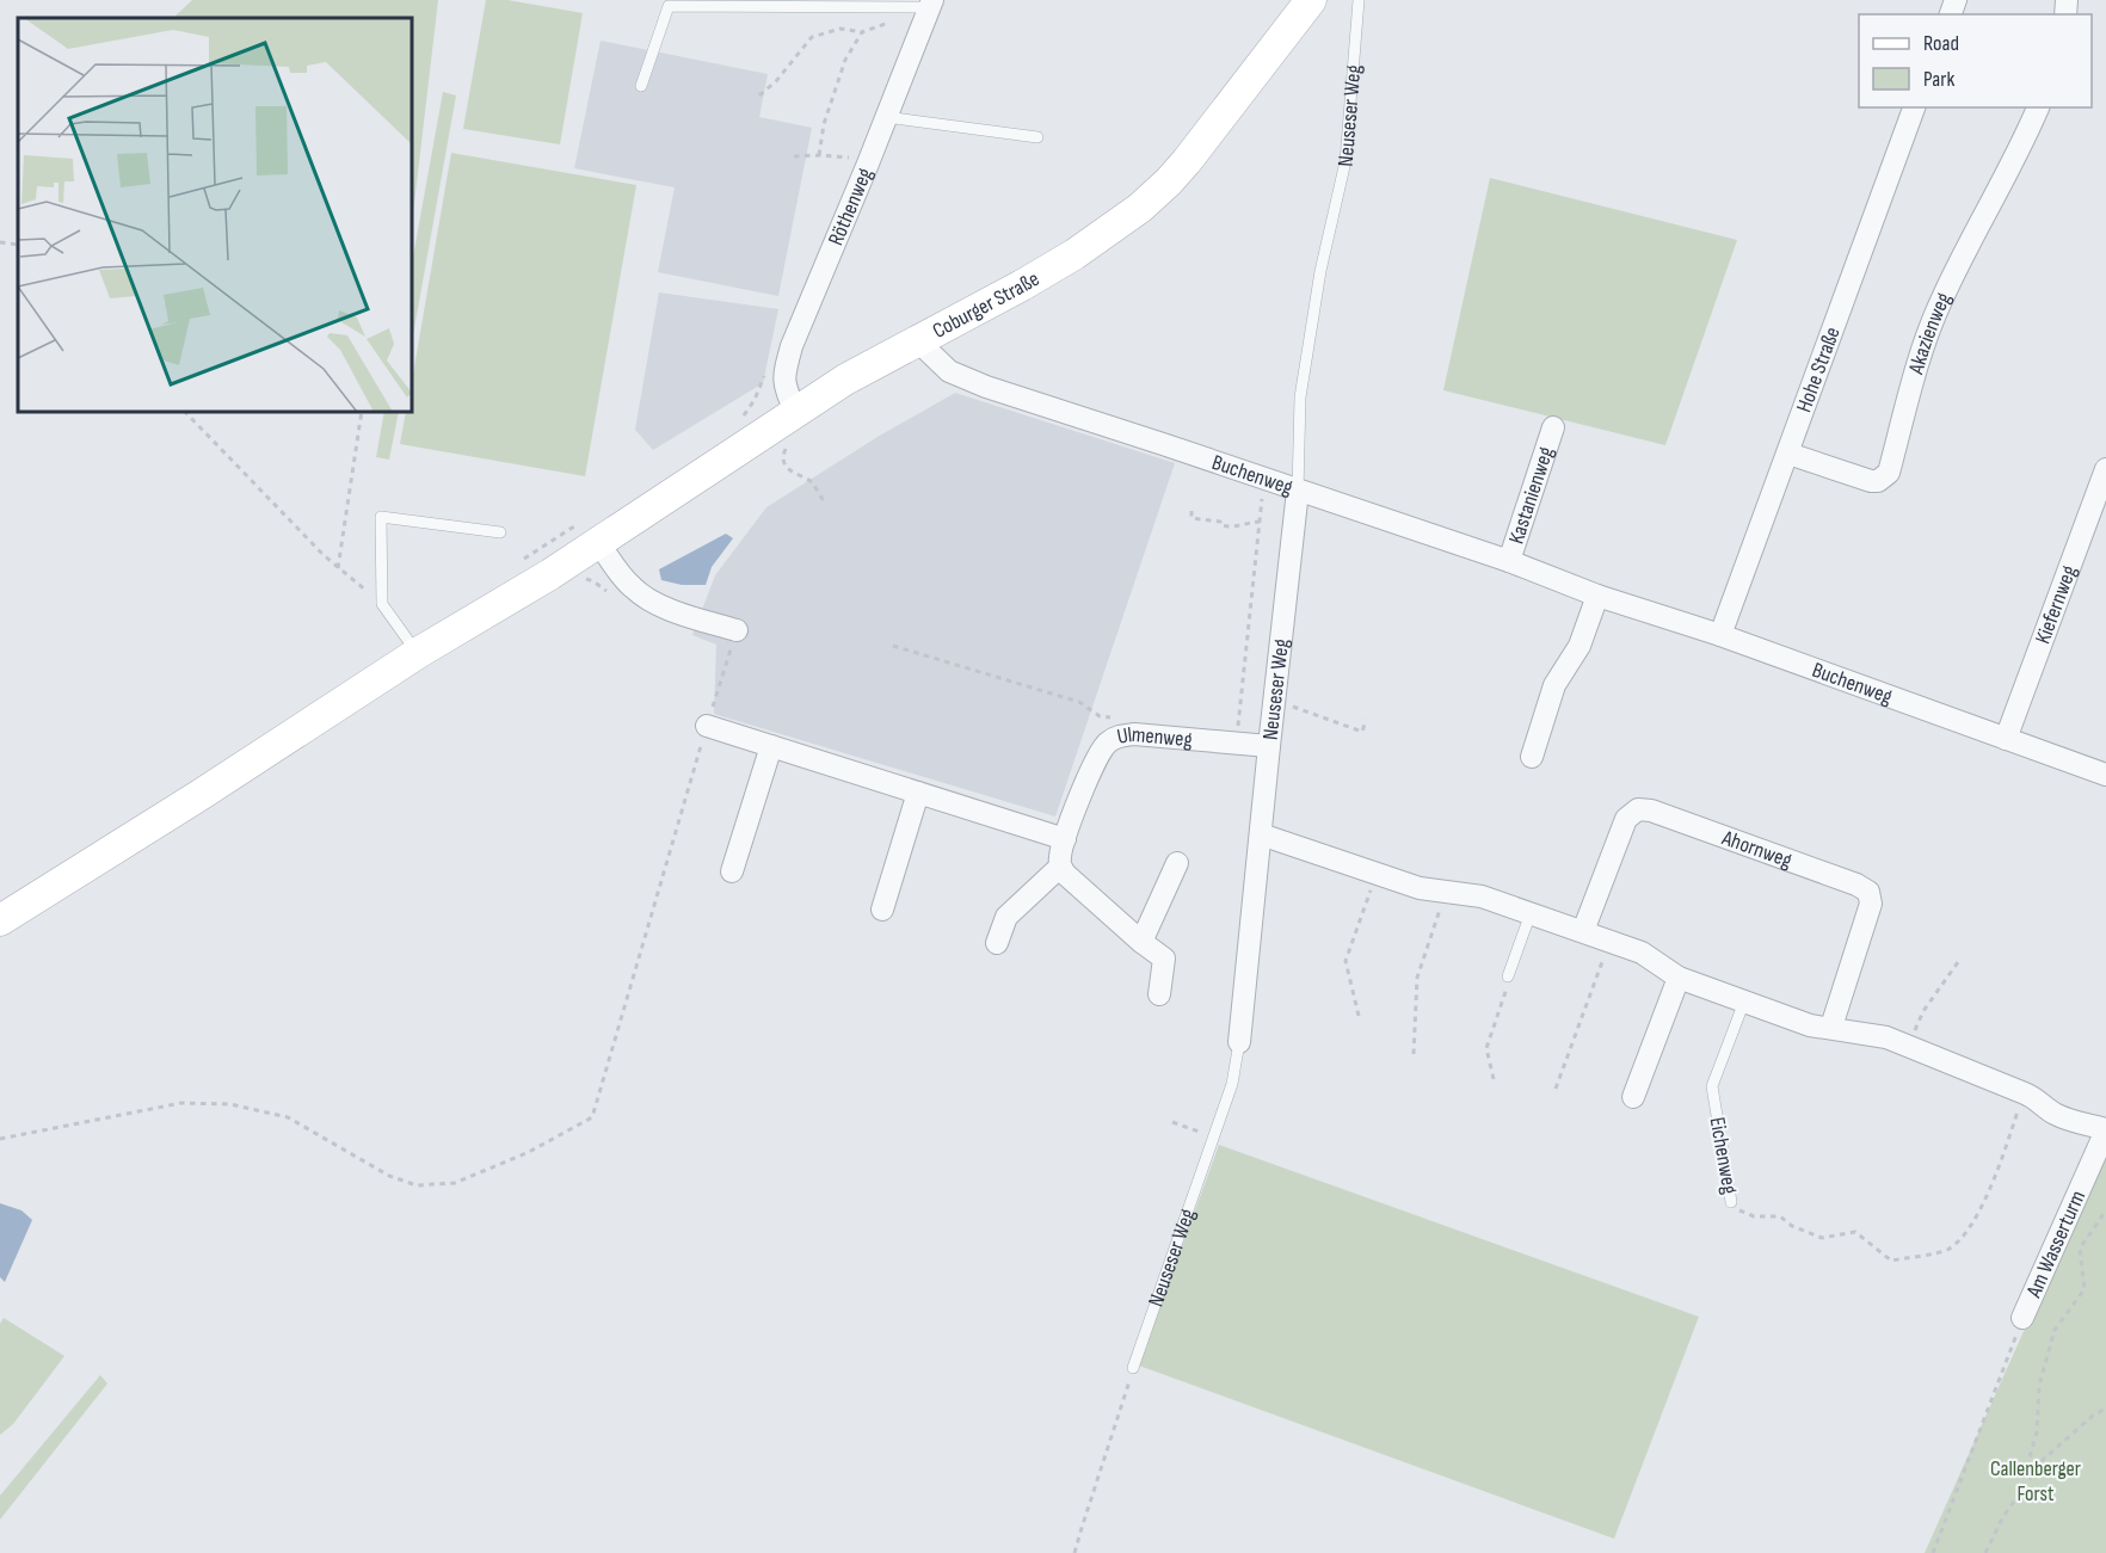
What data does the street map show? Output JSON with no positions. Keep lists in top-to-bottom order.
{
  "streets": {
    "main road": ["Coburger Straße"],
    "street": [
      "Neuseser Weg",
      "Röthenweg",
      "Akazienweg",
      "Hohe Straße",
      "Buchenweg",
      "Kastanienweg",
      "Kiefernweg",
      "Ulmenweg",
      "Ahornweg",
      "Am Wasserturm"
    ],
    "lane": ["Eichenweg"]
  },
  "crossings": [
    ["Neuseser Weg", "Buchenweg"],
    ["Neuseser Weg", "Ulmenweg"],
    ["Röthenweg", "Coburger Straße"],
    ["Coburger Straße", "Buchenweg"],
    ["Akazienweg", "Hohe Straße"],
    ["Hohe Straße", "Buchenweg"],
    ["Buchenweg", "Kastanienweg"],
    ["Buchenweg", "Kiefernweg"]
  ],
  "parks": ["Callenberger Forst"],
  "legend": ["Road", "Park"]
}
